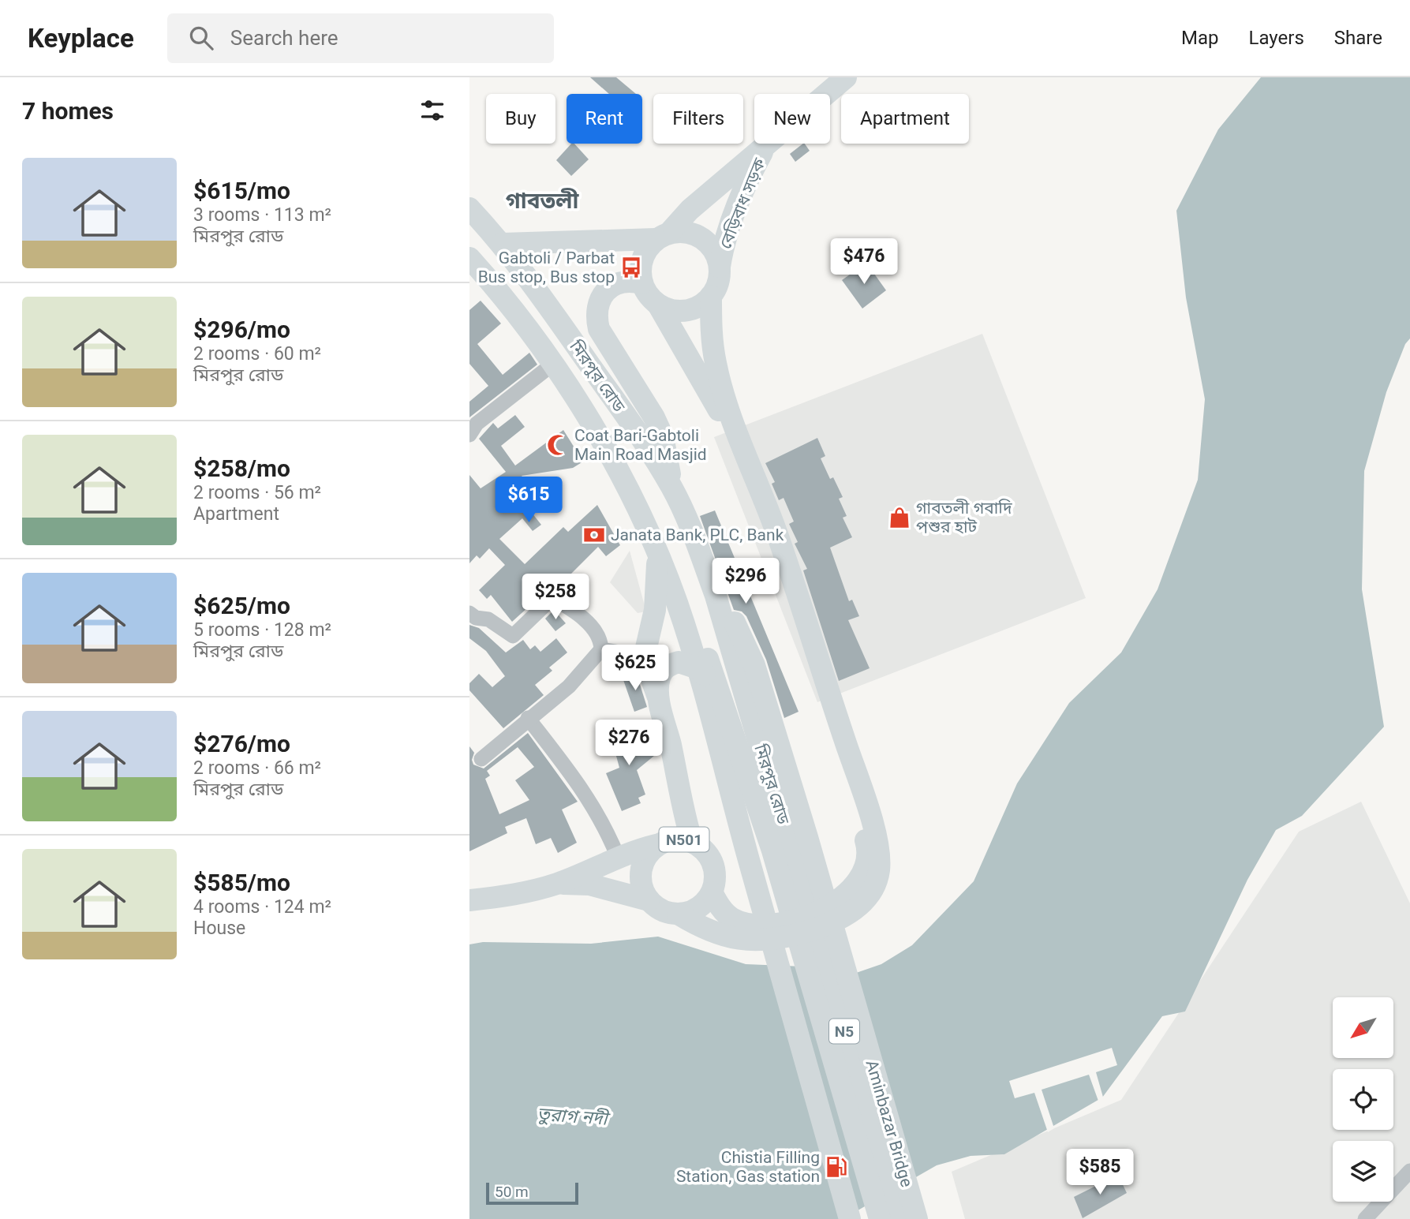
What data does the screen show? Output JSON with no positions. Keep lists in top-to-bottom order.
{
  "streets": {
    "highway": [
      "বেড়িবাধ সড়ক",
      "মিরপুর রোড",
      "N501",
      "N5",
      "Aminbazar Bridge"
    ]
  },
  "crossings": [
    ["মিরপুর রোড", "N501"],
    ["মিরপুর রোড", "N5"],
    ["মিরপুর রোড", "Aminbazar Bridge"],
    ["N501", "N5"],
    ["N5", "Aminbazar Bridge"]
  ],
  "districts": ["গাবতলী"],
  "water": ["তুরাগ নদী"],
  "places": {
    "bus stop": ["Gabtoli / Parbat Bus stop, Bus stop"],
    "mosque": ["Coat Bari-Gabtoli Main Road Masjid"],
    "shop": ["গাবতলী গবাদি পশুর হাট"],
    "bank": ["Janata Bank, PLC, Bank"],
    "fuel station": ["Chistia Filling Station, Gas station"]
  },
  "scale_bar": "50 m",
  "north": "bottom left",
  "page": {
    "header": "Keyplace",
    "search": "Search here",
    "nav": ["Map", "Layers", "Share"],
    "heading": "7 homes",
    "chip": [
      "Buy",
      "Rent",
      "Filters",
      "New",
      "Apartment"
    ],
    "list": [
      {
        "name": "$615/mo",
        "note": "3 rooms · 113 m² · মিরপুর রোড"
      },
      {
        "name": "$296/mo",
        "note": "2 rooms · 60 m² · মিরপুর রোড"
      },
      {
        "name": "$258/mo",
        "note": "2 rooms · 56 m² · Apartment"
      },
      {
        "name": "$625/mo",
        "note": "5 rooms · 128 m² · মিরপুর রোড"
      },
      {
        "name": "$276/mo",
        "note": "2 rooms · 66 m² · মিরপুর রোড"
      },
      {
        "name": "$585/mo",
        "note": "4 rooms · 124 m² · House"
      }
    ],
    "price": [
      "$476",
      "$615",
      "$296",
      "$258",
      "$625",
      "$276",
      "$585"
    ],
    "scale": "50 m"
  }
}
